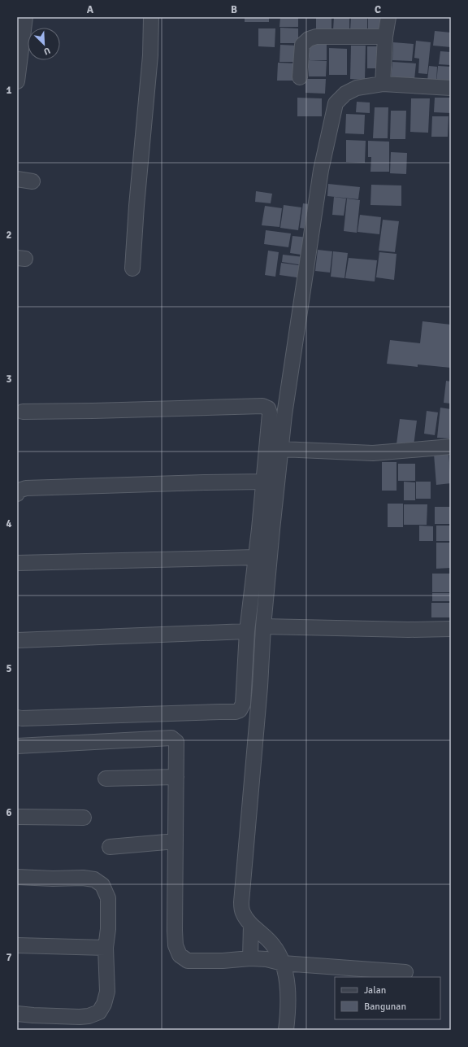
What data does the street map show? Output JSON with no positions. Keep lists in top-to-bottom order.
{
  "legend": ["Jalan", "Bangunan"],
  "north": "bottom right",
  "grid": {
    "columns": ["A", "B", "C"],
    "rows": [
      "1",
      "2",
      "3",
      "4",
      "5",
      "6",
      "7"
    ]
  }
}
